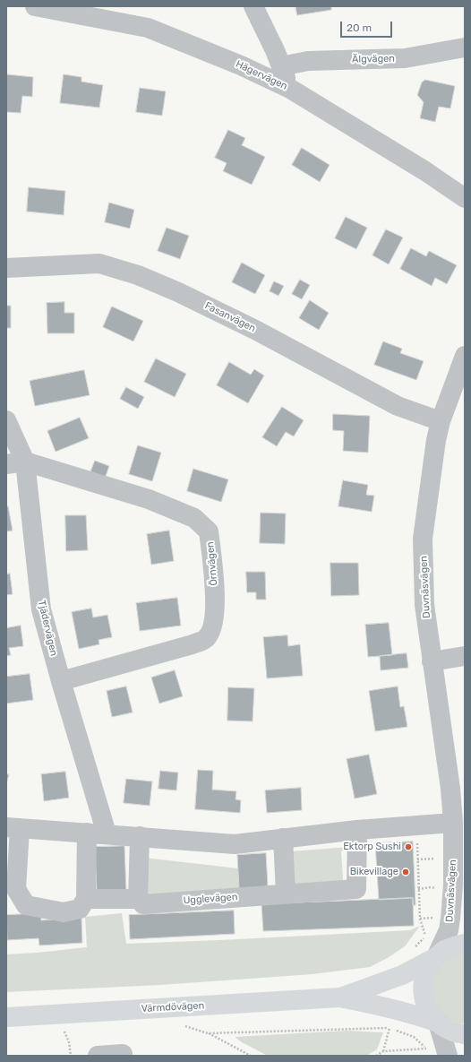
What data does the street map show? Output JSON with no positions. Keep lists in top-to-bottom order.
{
  "streets": {
    "main road": ["Värmdövägen"],
    "street": [
      "Älgvägen",
      "Hägervägen",
      "Fasanvägen",
      "Örnvägen",
      "Duvnäsvägen",
      "Tjädervägen",
      "Ugglevägen"
    ]
  },
  "crossings": [
    ["Fasanvägen", "Duvnäsvägen"],
    ["Örnvägen", "Tjädervägen"],
    ["Duvnäsvägen", "Värmdövägen"]
  ],
  "places": ["Ektorp Sushi", "Bikevillage"],
  "scale_bar": "20 m"
}
